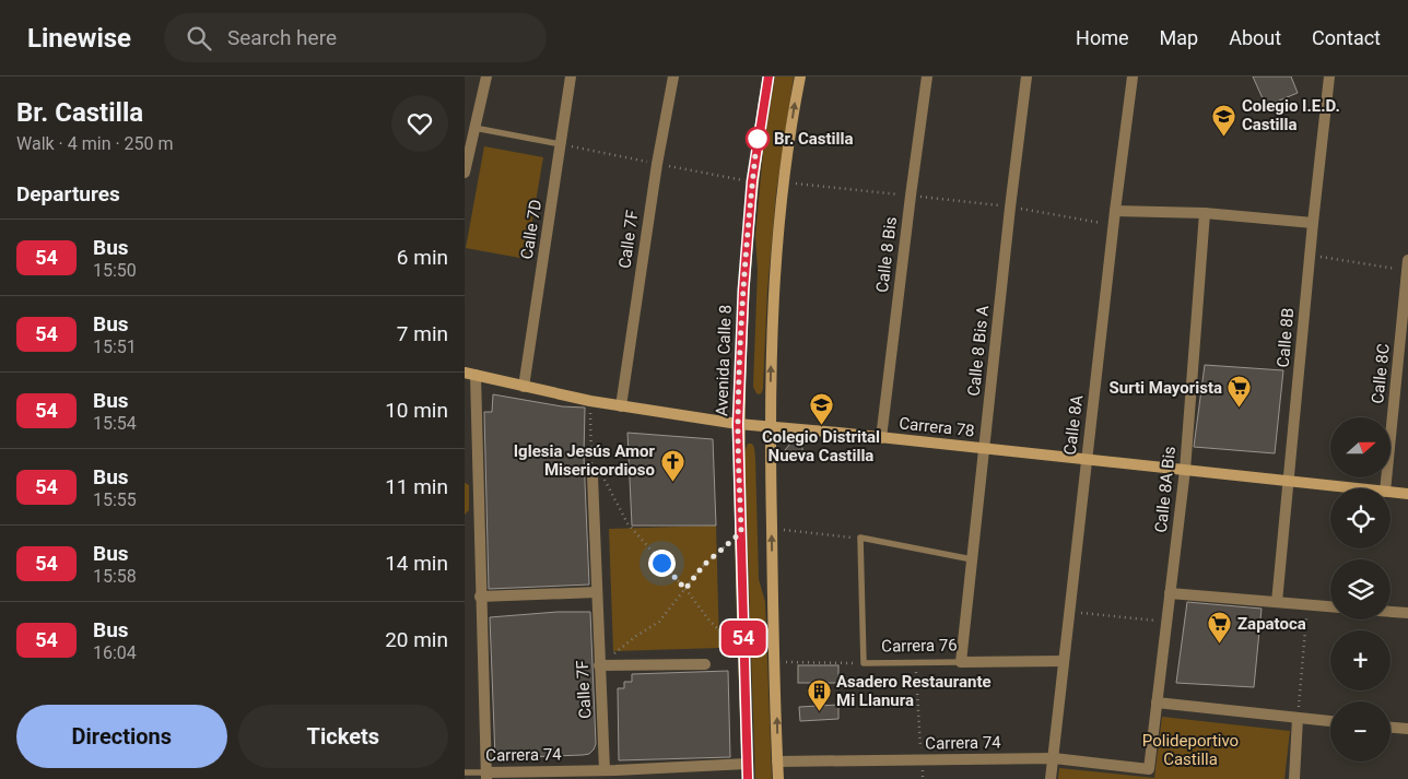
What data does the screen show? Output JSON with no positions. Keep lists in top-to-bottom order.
{
  "streets": {
    "street": [
      "Calle 7D",
      "Calle 7F",
      "Calle 8 Bis",
      "Calle 8B",
      "Calle 8 Bis A",
      "Avenida Calle 8",
      "Calle 8C",
      "Calle 8A",
      "Carrera 78",
      "Calle 8A Bis",
      "Carrera 76",
      "Carrera 74"
    ]
  },
  "crossings": [
    ["Calle 7D", "Carrera 78"],
    ["Calle 7F", "Carrera 78"],
    ["Calle 7F", "Carrera 74"],
    ["Calle 8 Bis", "Carrera 78"],
    ["Calle 8B", "Carrera 78"],
    ["Calle 8 Bis A", "Carrera 78"],
    ["Calle 8 Bis A", "Carrera 76"],
    ["Avenida Calle 8", "Carrera 78"],
    ["Avenida Calle 8", "Carrera 74"],
    ["Calle 8A", "Carrera 78"],
    ["Calle 8A", "Carrera 76"],
    ["Calle 8A", "Carrera 74"],
    ["Carrera 78", "Calle 8A Bis"],
    ["Calle 8A Bis", "Carrera 74"]
  ],
  "parks": ["Polideportivo Castilla"],
  "places": {
    "school or university": ["Colegio I.E.D. Castilla", "Colegio Distrital Nueva Castilla"],
    "other": ["Br. Castilla"],
    "supermarket": ["Surti Mayorista", "Zapatoca"],
    "church": ["Iglesia Jesús Amor Misericordioso"],
    "building": ["Asadero Restaurante Mi Llanura"]
  },
  "lines": ["bus line 54"],
  "north": "right",
  "page": {
    "header": "Linewise",
    "search": "Search here",
    "nav": [
      "Home",
      "Map",
      "About",
      "Contact"
    ],
    "heading": [
      ["Br. Castilla", "Walk · 4 min · 250 m"],
      "Departures"
    ],
    "on_map": "54",
    "list": [
      {
        "mark": "54",
        "name": "Bus",
        "note": "15:50",
        "value": "6 min"
      },
      {
        "mark": "54",
        "name": "Bus",
        "note": "15:51",
        "value": "7 min"
      },
      {
        "mark": "54",
        "name": "Bus",
        "note": "15:54",
        "value": "10 min"
      },
      {
        "mark": "54",
        "name": "Bus",
        "note": "15:55",
        "value": "11 min"
      },
      {
        "mark": "54",
        "name": "Bus",
        "note": "15:58",
        "value": "14 min"
      },
      {
        "mark": "54",
        "name": "Bus",
        "note": "16:04",
        "value": "20 min"
      }
    ],
    "map_buttons": ["+", "−"],
    "buttons": ["Directions", "Tickets"]
  }
}
